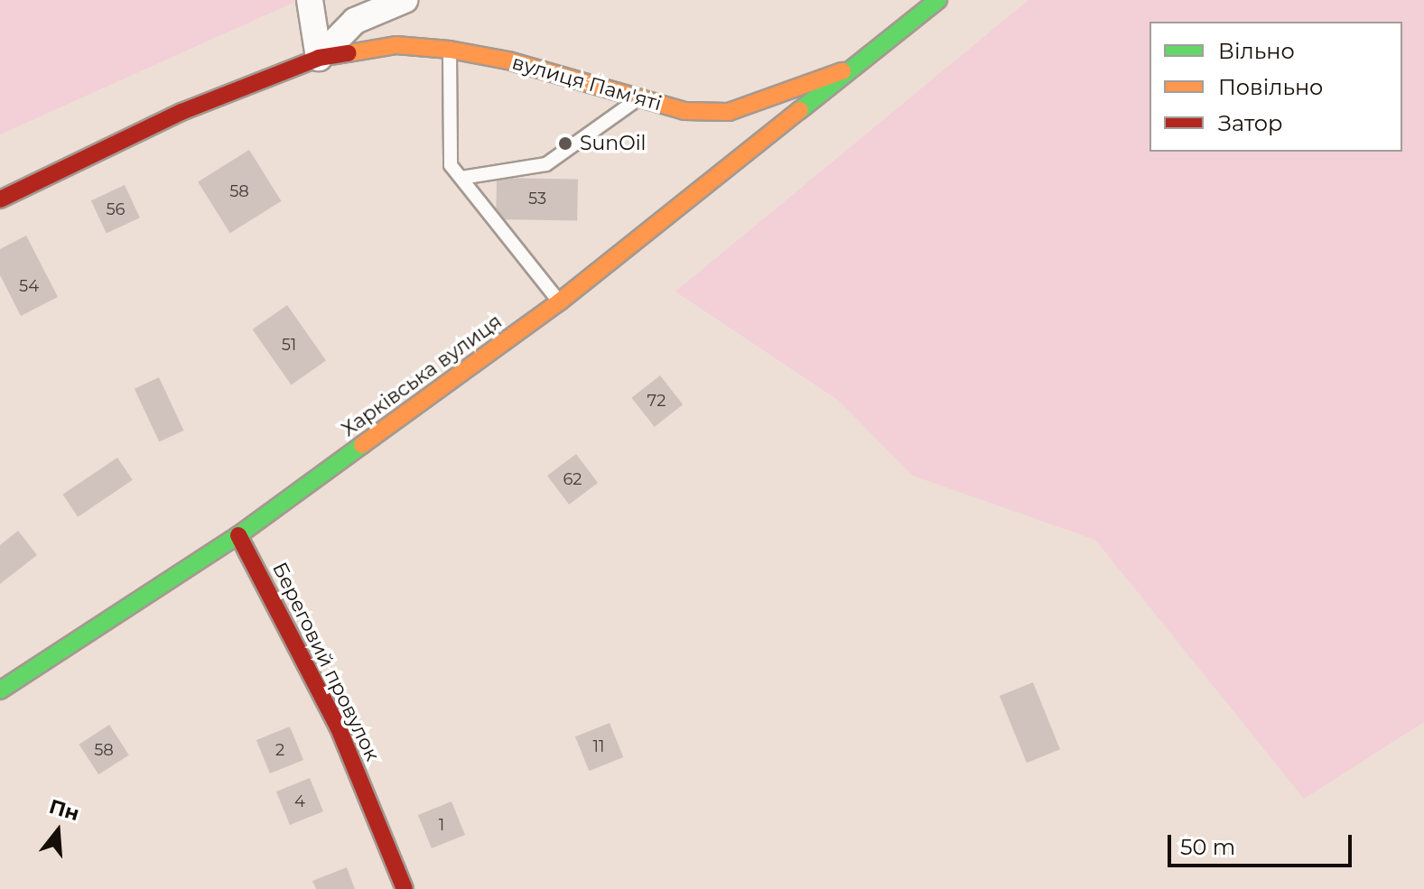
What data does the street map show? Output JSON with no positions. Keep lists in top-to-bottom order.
{
  "streets": {
    "street": ["вулиця Пам'яті", "Харківська вулиця", "Береговий провулок"]
  },
  "crossings": [
    ["вулиця Пам'яті", "Харківська вулиця"],
    ["Харківська вулиця", "Береговий провулок"]
  ],
  "places": ["SunOil"],
  "house_numbers": [
    "58",
    "53",
    "56",
    "54",
    "51",
    "72",
    "62",
    "11",
    "58",
    "2",
    "4",
    "1"
  ],
  "legend": ["Вільно", "Повільно", "Затор"],
  "scale_bar": "50 m",
  "north": "top"
}
